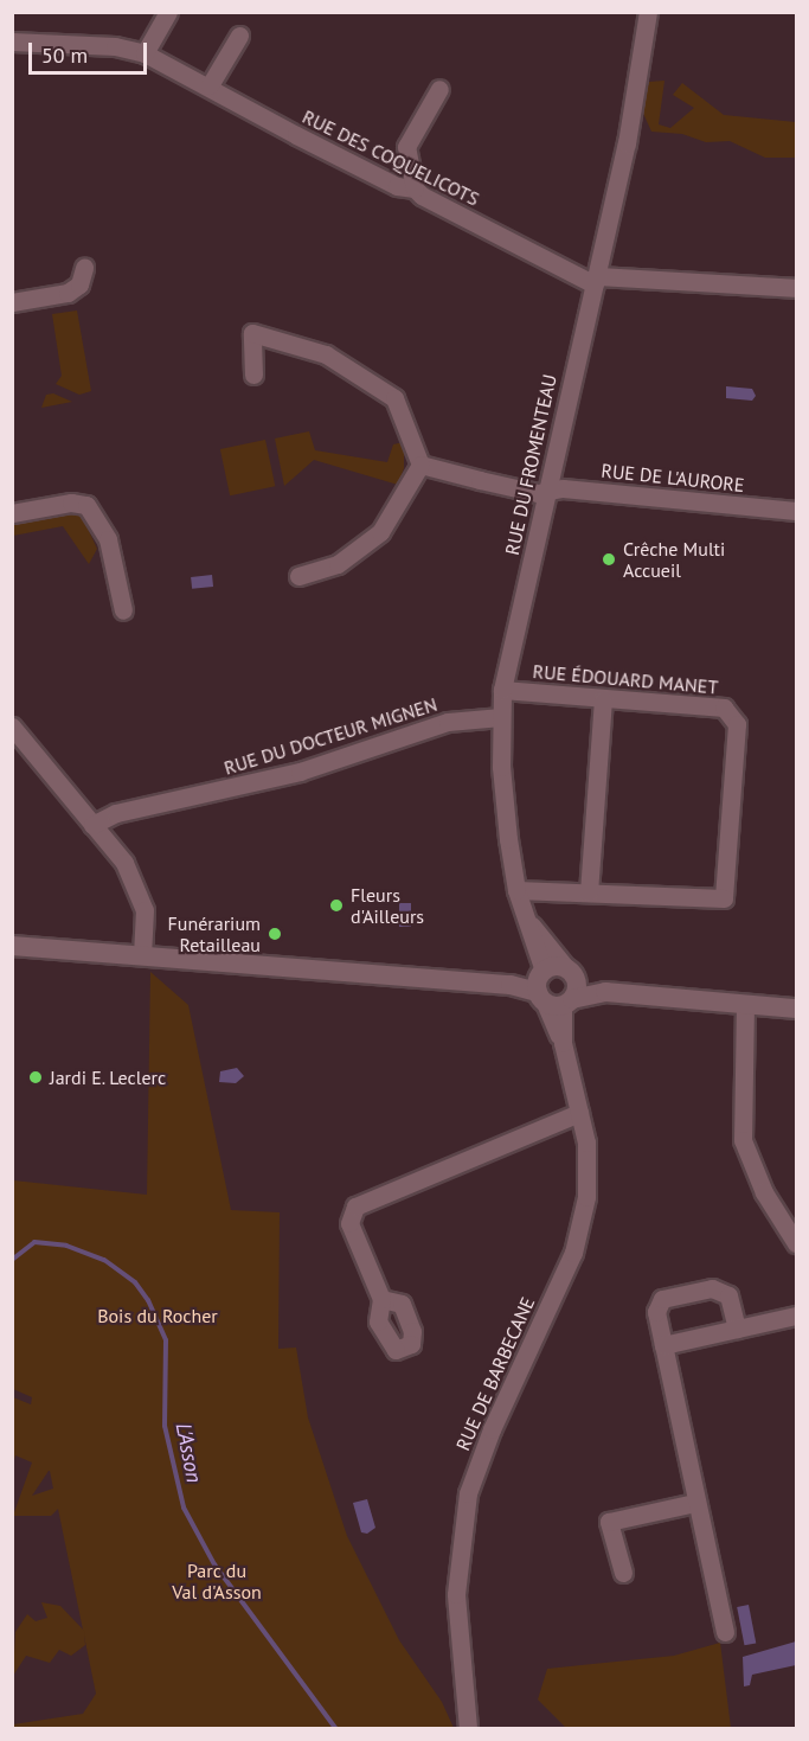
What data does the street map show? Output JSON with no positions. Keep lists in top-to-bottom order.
{
  "streets": {
    "street": [
      "RUE DES COQUELICOTS",
      "RUE DU FROMENTEAU",
      "RUE DE L'AURORE",
      "RUE ÉDOUARD MANET",
      "RUE DU DOCTEUR MIGNEN",
      "RUE DE BARBECANE"
    ]
  },
  "crossings": [
    ["RUE DES COQUELICOTS", "RUE DU FROMENTEAU"],
    ["RUE DU FROMENTEAU", "RUE DE L'AURORE"],
    ["RUE DU FROMENTEAU", "RUE ÉDOUARD MANET"],
    ["RUE DU FROMENTEAU", "RUE DU DOCTEUR MIGNEN"],
    ["RUE DU FROMENTEAU", "RUE DE BARBECANE"]
  ],
  "water": ["L'Asson"],
  "parks": ["Bois du Rocher", "Parc du Val d'Asson"],
  "places": [
    "Crêche Multi Accueil",
    "Fleurs d'Ailleurs",
    "Funérarium Retailleau",
    "Jardi E. Leclerc"
  ],
  "scale_bar": "50 m"
}
